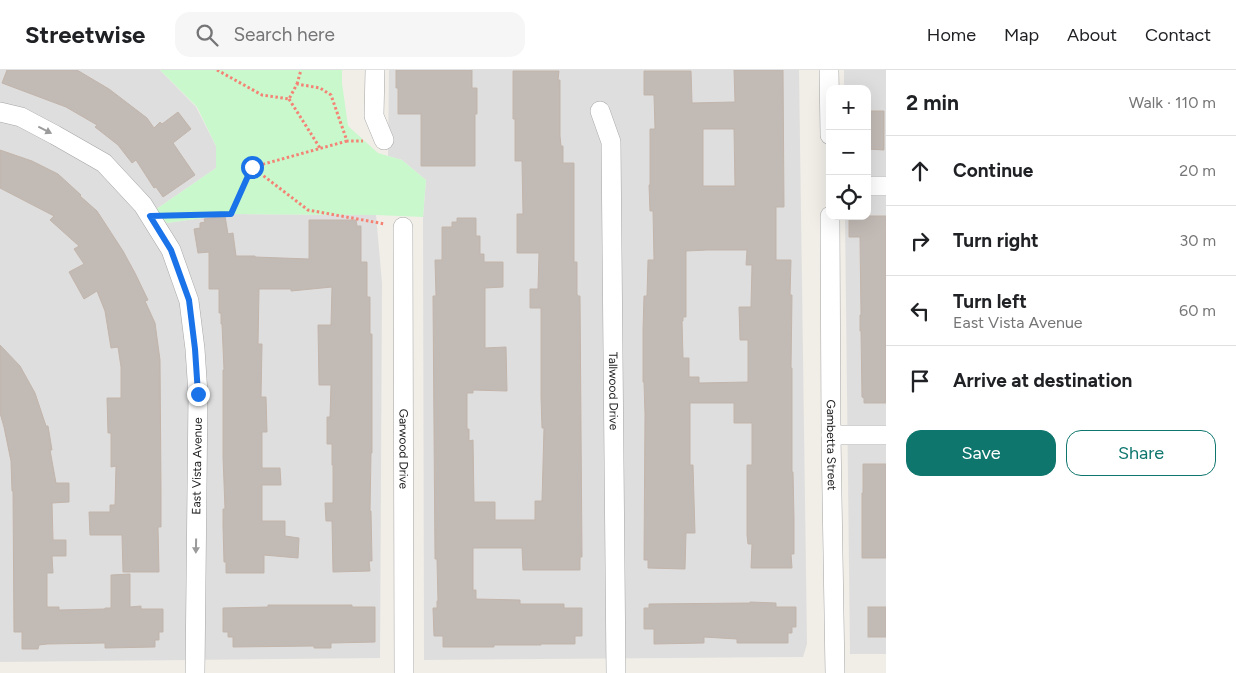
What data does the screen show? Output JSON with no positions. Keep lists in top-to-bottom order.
{
  "streets": {
    "street": [
      "Tallwood Drive",
      "Gambetta Street",
      "Garwood Drive",
      "East Vista Avenue"
    ]
  },
  "one_way": ["East Vista Avenue"],
  "page": {
    "header": "Streetwise",
    "search": "Search here",
    "nav": [
      "Home",
      "Map",
      "About",
      "Contact"
    ],
    "heading": ["2 min", "Walk · 110 m"],
    "map_buttons": ["+", "−"],
    "list": [
      ["Continue", "20 m"],
      ["Turn right", "30 m"],
      ["Turn left", "East Vista Avenue", "60 m"],
      "Arrive at destination"
    ],
    "buttons": ["Save", "Share"]
  }
}
